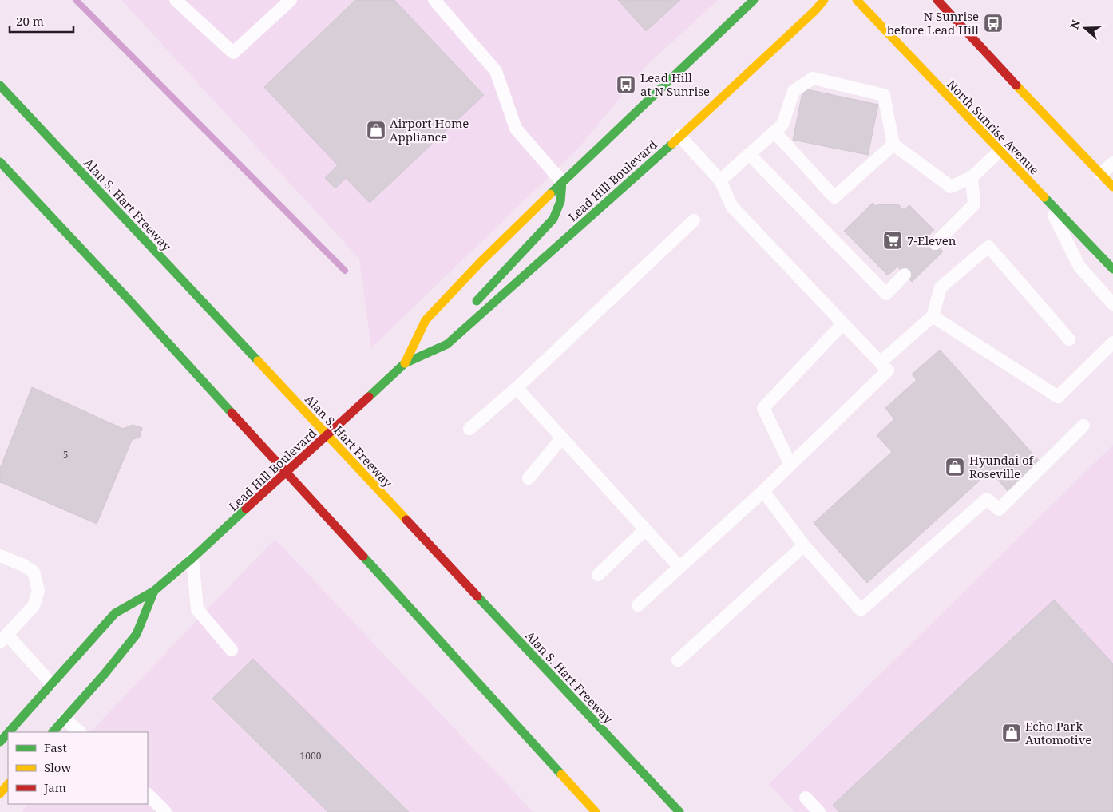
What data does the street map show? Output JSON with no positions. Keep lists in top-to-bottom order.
{
  "streets": {
    "main road": ["North Sunrise Avenue", "Lead Hill Boulevard", "Alan S. Hart Freeway"]
  },
  "places": {
    "bus stop": ["N Sunrise before Lead Hill", "Lead Hill at N Sunrise"],
    "shop": ["Airport Home Appliance", "Hyundai of Roseville", "Echo Park Automotive"],
    "supermarket": ["7-Eleven"]
  },
  "house_numbers": ["5", "1000"],
  "legend": ["Fast", "Slow", "Jam"],
  "scale_bar": "20 m",
  "north": "left"
}
